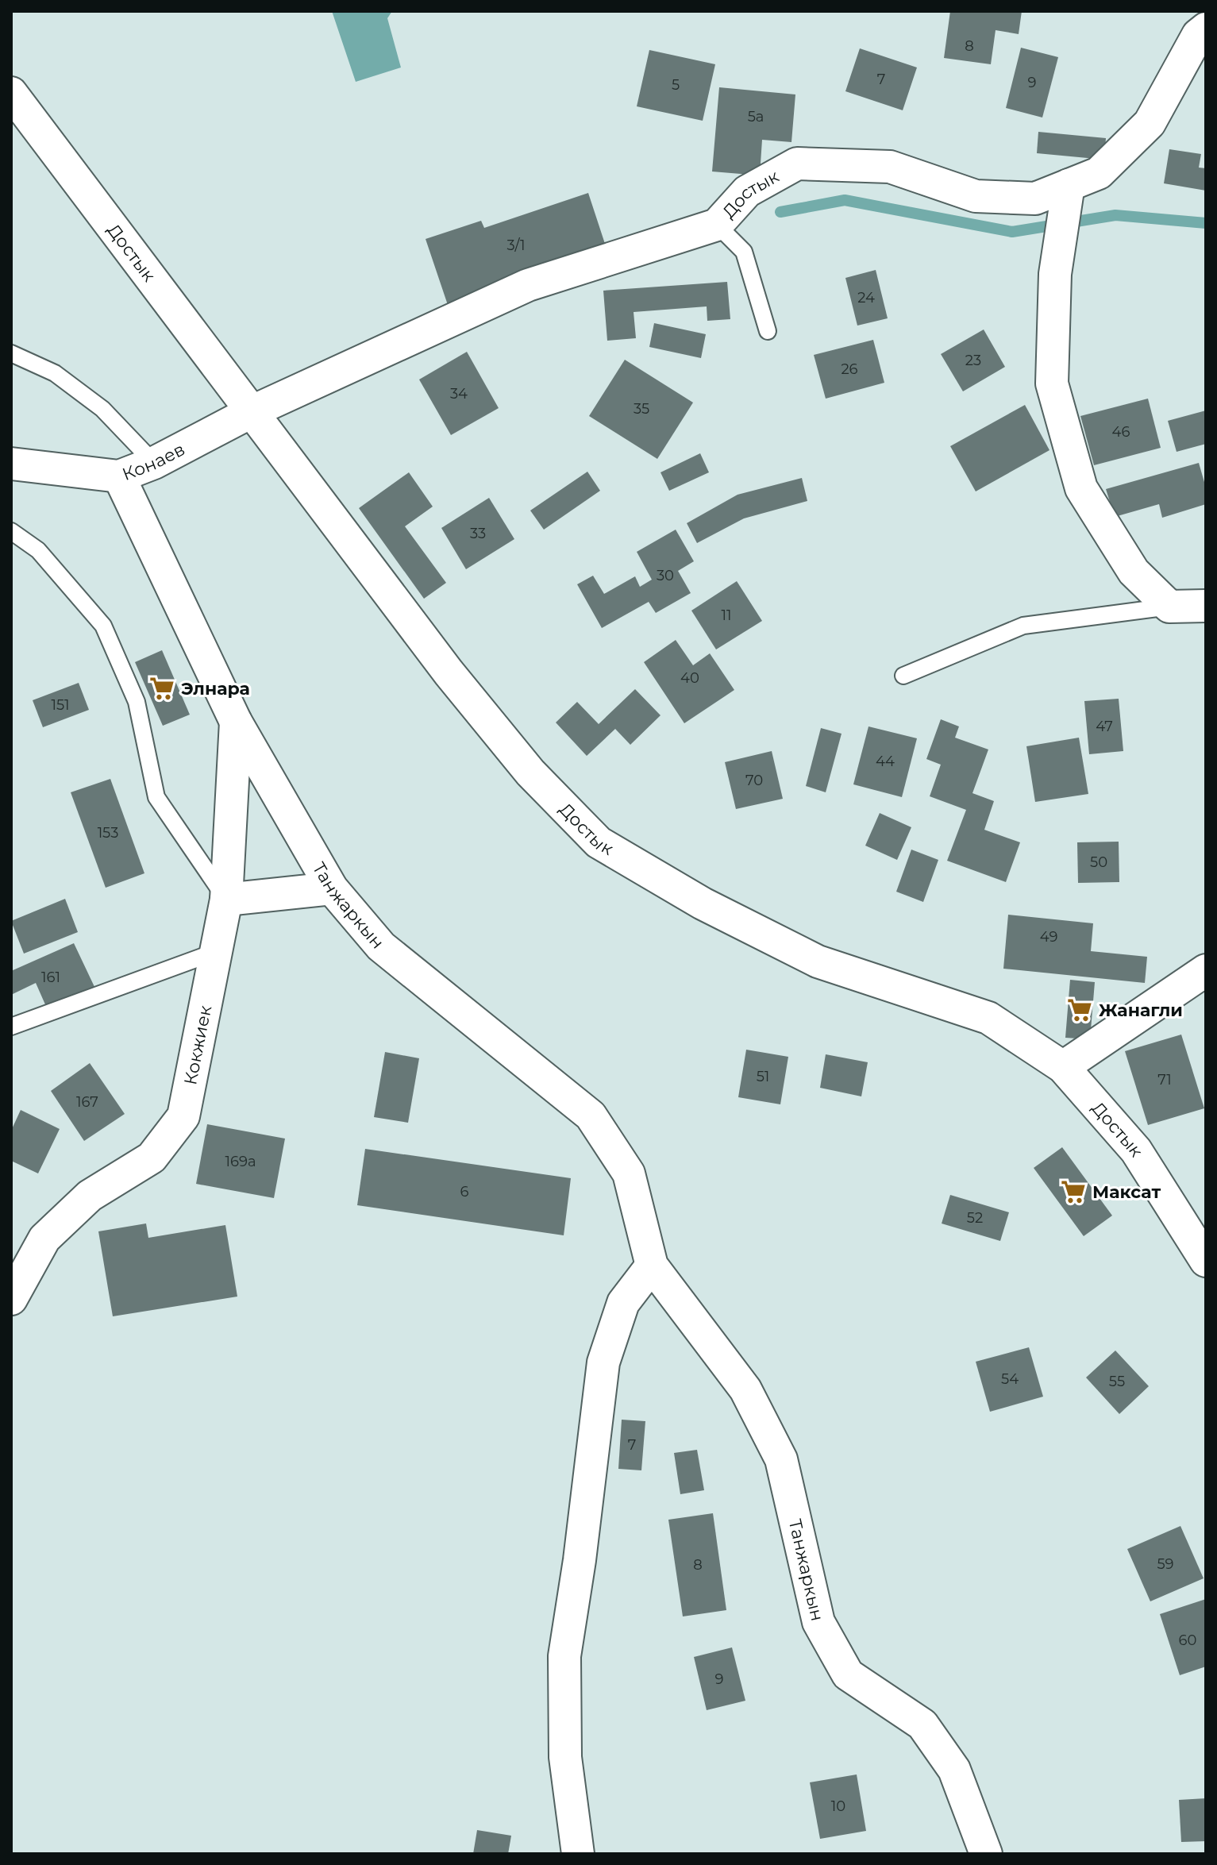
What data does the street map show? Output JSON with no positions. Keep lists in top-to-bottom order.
{
  "streets": {
    "street": [
      "Достык",
      "Конаев",
      "Танжаркын",
      "Кокжиек"
    ]
  },
  "crossings": [
    ["Достык", "Конаев"],
    ["Конаев", "Танжаркын"],
    ["Танжаркын", "Кокжиек"]
  ],
  "places": {
    "supermarket": ["Элнара", "Жанагли", "Максат"]
  },
  "house_numbers": [
    "8",
    "7",
    "9",
    "5",
    "5а",
    "3/1",
    "24",
    "23",
    "26",
    "34",
    "35",
    "46",
    "33",
    "30",
    "11",
    "40",
    "151",
    "47",
    "44",
    "70",
    "153",
    "50",
    "49",
    "161",
    "51",
    "71",
    "167",
    "169а",
    "6",
    "52",
    "54",
    "55",
    "7",
    "59",
    "8",
    "60",
    "9",
    "10"
  ]
}
